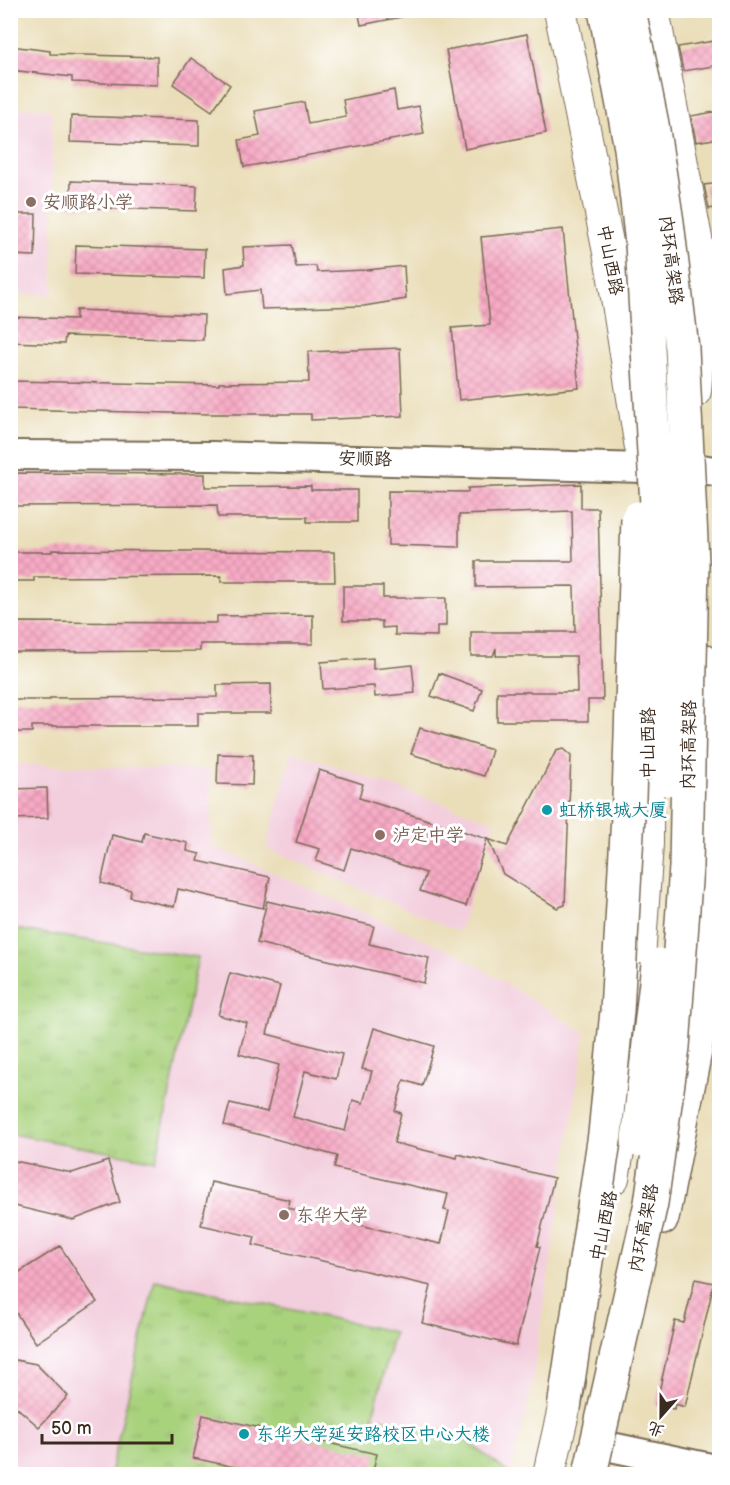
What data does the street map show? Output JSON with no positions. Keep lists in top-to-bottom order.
{
  "streets": {
    "highway": ["内环高架路"],
    "main road": ["中山西路"],
    "street": ["安顺路"]
  },
  "crossings": [
    ["中山西路", "内环高架路"],
    ["中山西路", "安顺路"]
  ],
  "places": [
    "安顺路小学",
    "虹桥银城大厦",
    "泸定中学",
    "东华大学",
    "东华大学延安路校区中心大楼"
  ],
  "scale_bar": "50 m",
  "north": "bottom"
}
